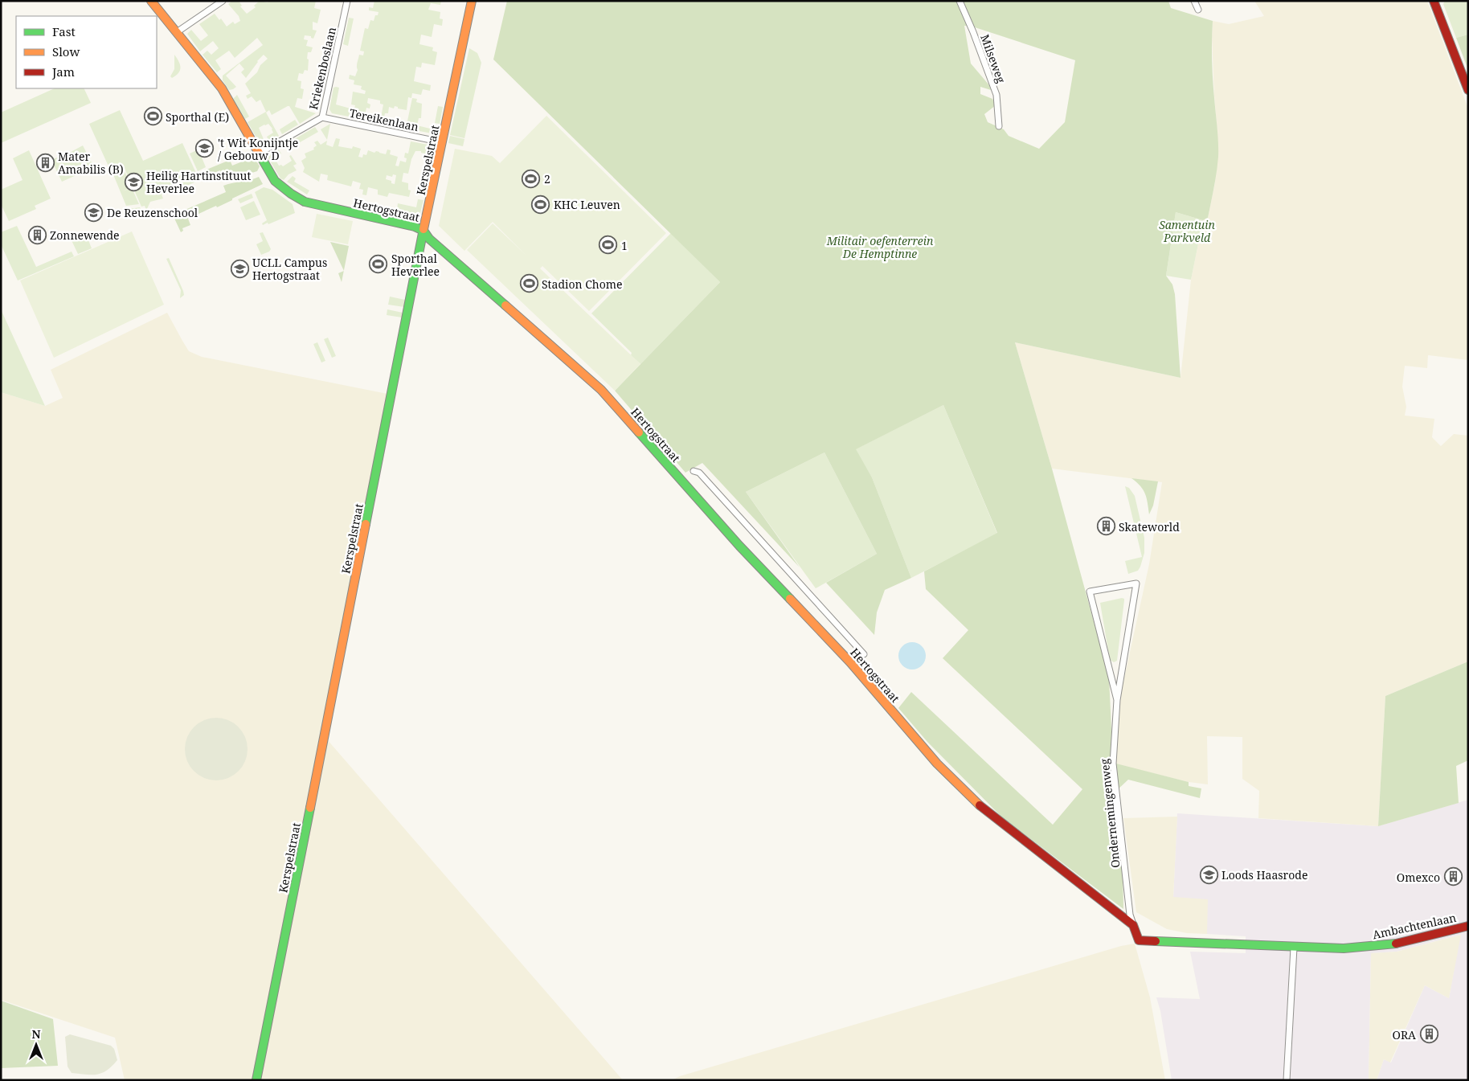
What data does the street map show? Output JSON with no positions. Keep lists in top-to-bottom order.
{
  "streets": {
    "street": [
      "Milseweg",
      "Kriekenboslaan",
      "Tereikenlaan",
      "Kerspelstraat",
      "Hertogstraat",
      "Ondernemingenweg",
      "Ambachtenlaan"
    ]
  },
  "crossings": [
    ["Kriekenboslaan", "Tereikenlaan"],
    ["Kriekenboslaan", "Hertogstraat"],
    ["Tereikenlaan", "Kerspelstraat"],
    ["Kerspelstraat", "Hertogstraat"],
    ["Hertogstraat", "Ondernemingenweg"],
    ["Hertogstraat", "Ambachtenlaan"],
    ["Ondernemingenweg", "Ambachtenlaan"]
  ],
  "parks": ["Samentuin Parkveld", "Militair oefenterrein De Hemptinne"],
  "places": {
    "sports": [
      "Sporthal (E)",
      "2",
      "KHC Leuven",
      "1",
      "Sporthal Heverlee",
      "Stadion Chome"
    ],
    "school or university": [
      "'t Wit Konijntje / Gebouw D",
      "Heilig Hartinstituut Heverlee",
      "De Reuzenschool",
      "UCLL Campus Hertogstraat",
      "Loods Haasrode"
    ],
    "building": [
      "Mater Amabilis (B)",
      "Zonnewende",
      "Skateworld",
      "Omexco",
      "ORA"
    ]
  },
  "legend": ["Fast", "Slow", "Jam"],
  "north": "top"
}
